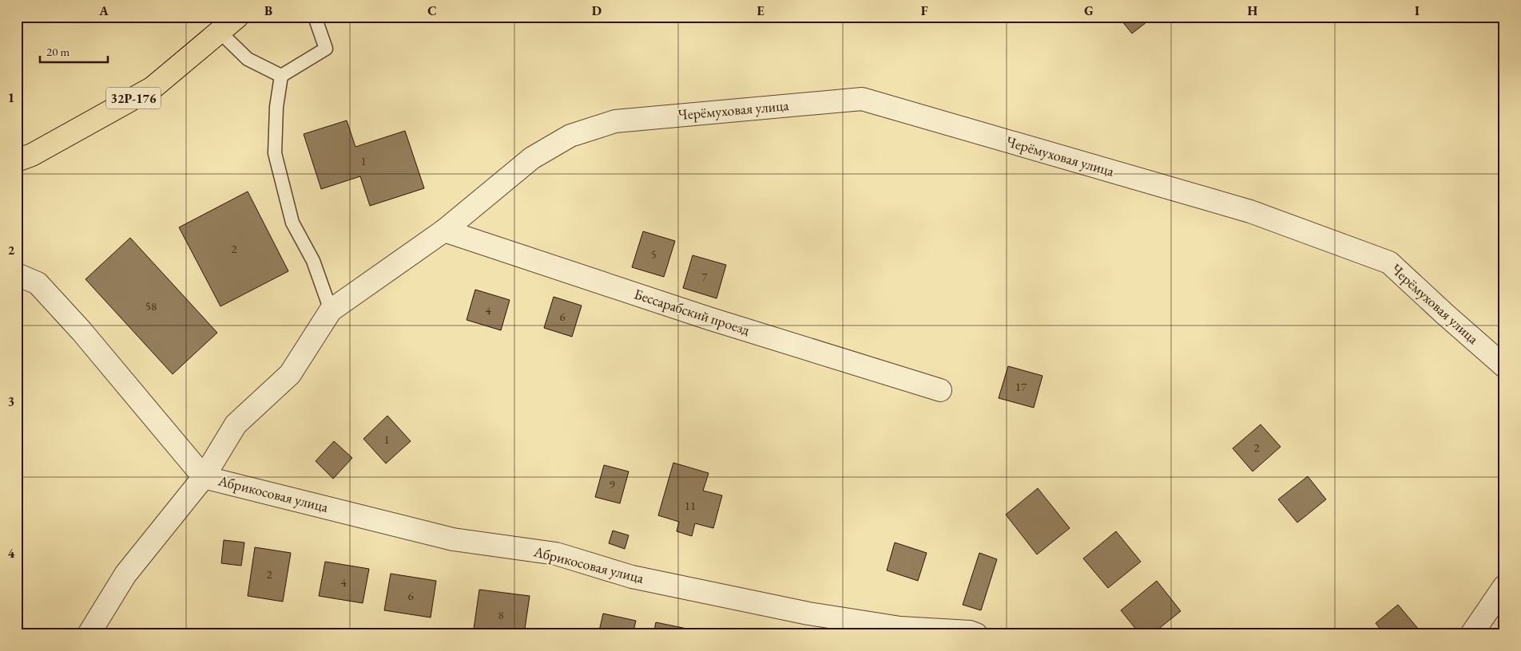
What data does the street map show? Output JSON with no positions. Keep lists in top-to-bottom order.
{
  "streets": {
    "main road": ["32Р-176"],
    "street": ["Черёмуховая улица", "Бессарабский проезд", "Абрикосовая улица"]
  },
  "crossings": [
    ["Черёмуховая улица", "Бессарабский проезд"]
  ],
  "house_numbers": [
    "1",
    "2",
    "5",
    "7",
    "58",
    "4",
    "6",
    "17",
    "1",
    "2",
    "9",
    "11",
    "2",
    "4",
    "6",
    "8"
  ],
  "scale_bar": "20 m",
  "grid": {
    "columns": [
      "A",
      "B",
      "C",
      "D",
      "E",
      "F",
      "G",
      "H",
      "I"
    ],
    "rows": [
      "1",
      "2",
      "3",
      "4"
    ]
  }
}
